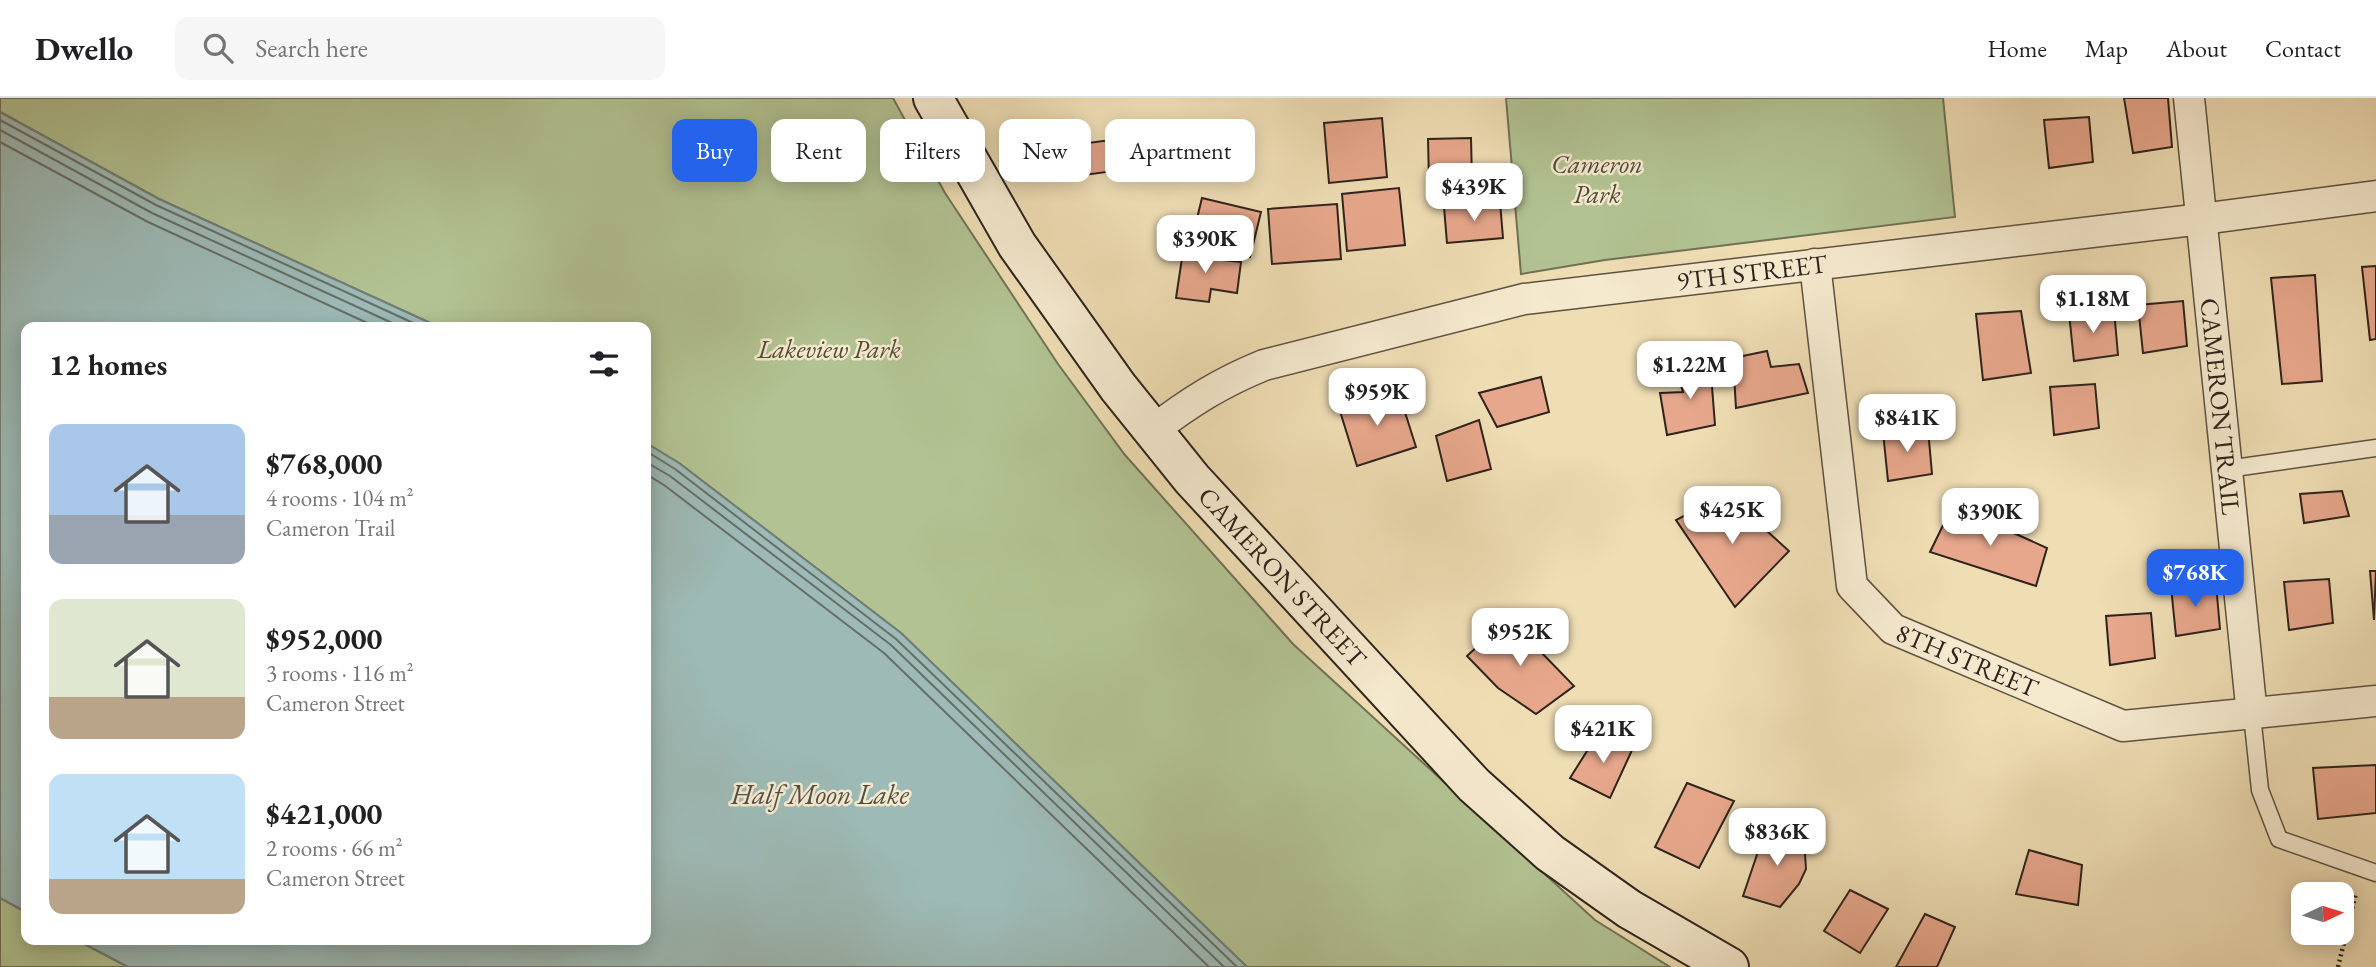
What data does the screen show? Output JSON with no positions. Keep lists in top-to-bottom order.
{
  "streets": {
    "main road": ["CAMERON STREET"],
    "street": ["9TH STREET", "CAMERON TRAIL", "8TH STREET"]
  },
  "crossings": [
    ["9TH STREET", "CAMERON TRAIL"],
    ["9TH STREET", "CAMERON STREET"],
    ["9TH STREET", "8TH STREET"],
    ["CAMERON TRAIL", "8TH STREET"]
  ],
  "water": ["Half Moon Lake"],
  "parks": ["Cameron Park", "Lakeview Park"],
  "north": "right",
  "page": {
    "header": "Dwello",
    "search": "Search here",
    "nav": [
      "Home",
      "Map",
      "About",
      "Contact"
    ],
    "chip": [
      "Buy",
      "Rent",
      "Filters",
      "New",
      "Apartment"
    ],
    "price": [
      "$439K",
      "$390K",
      "$1.18M",
      "$1.22M",
      "$959K",
      "$841K",
      "$425K",
      "$390K",
      "$768K",
      "$952K",
      "$421K",
      "$836K"
    ],
    "heading": "12 homes",
    "list": [
      {
        "name": "$768,000",
        "note": "4 rooms · 104 m² · Cameron Trail"
      },
      {
        "name": "$952,000",
        "note": "3 rooms · 116 m² · Cameron Street"
      },
      {
        "name": "$421,000",
        "note": "2 rooms · 66 m² · Cameron Street"
      }
    ]
  }
}
